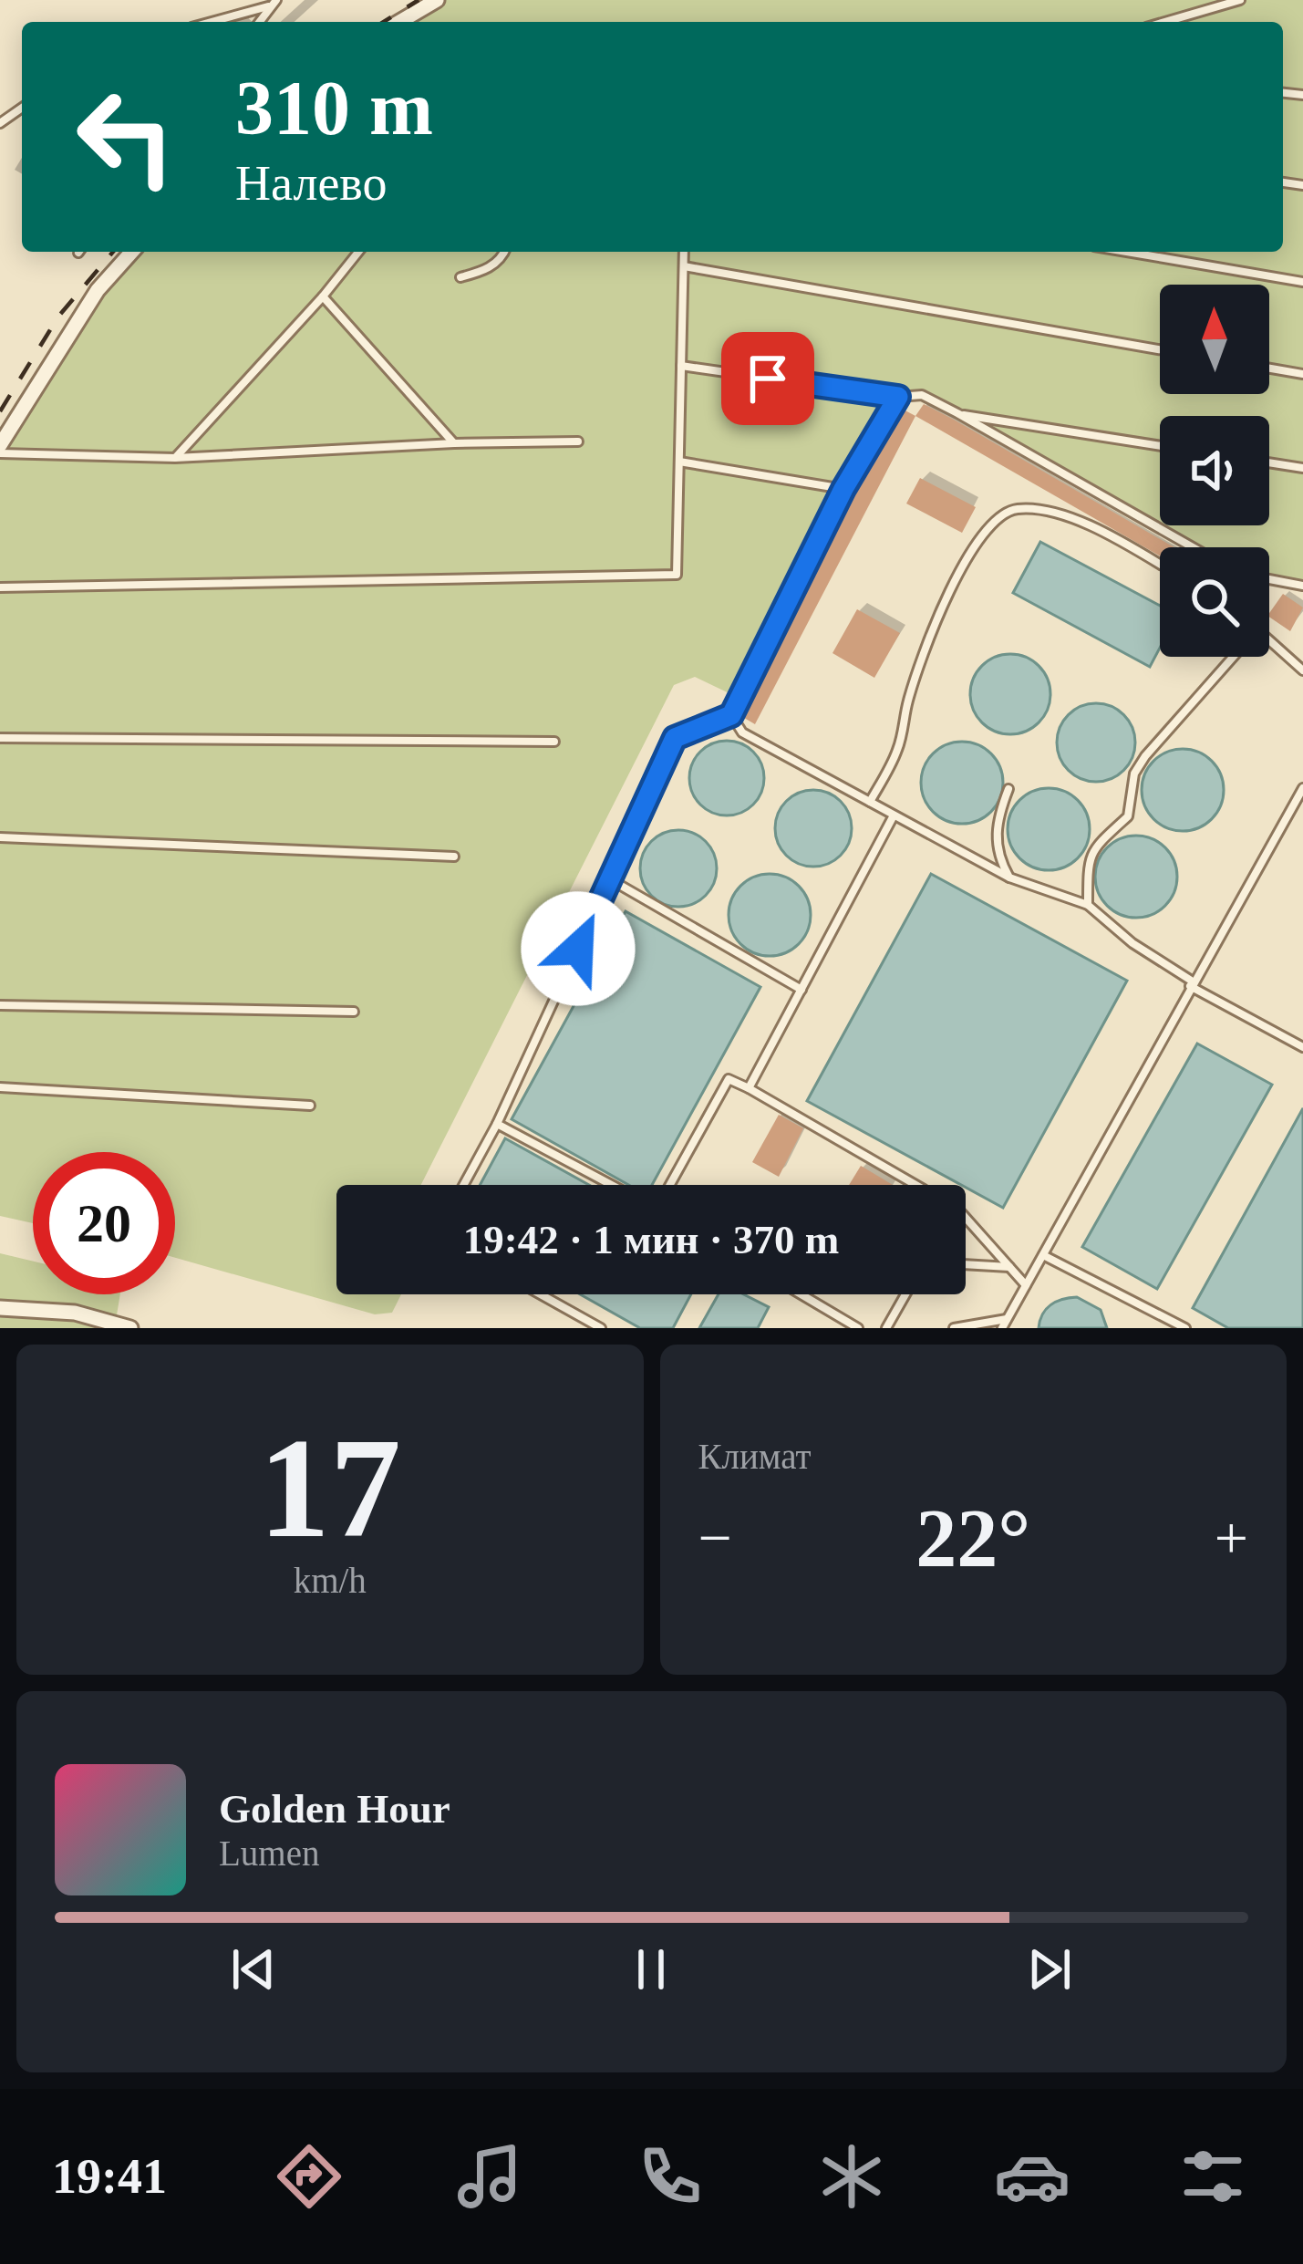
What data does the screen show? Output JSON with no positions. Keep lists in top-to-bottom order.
{
  "north": "top",
  "page": {
    "turn": ["310 m", "Налево"],
    "limit": "20",
    "trip": "19:42 · 1 мин · 370 m",
    "tile": [
      ["17", "km/h"],
      "Климат"
    ],
    "heat": ["−", "22°", "+"],
    "song": ["Golden Hour", "Lumen"],
    "tabs": "19:41"
  }
}
